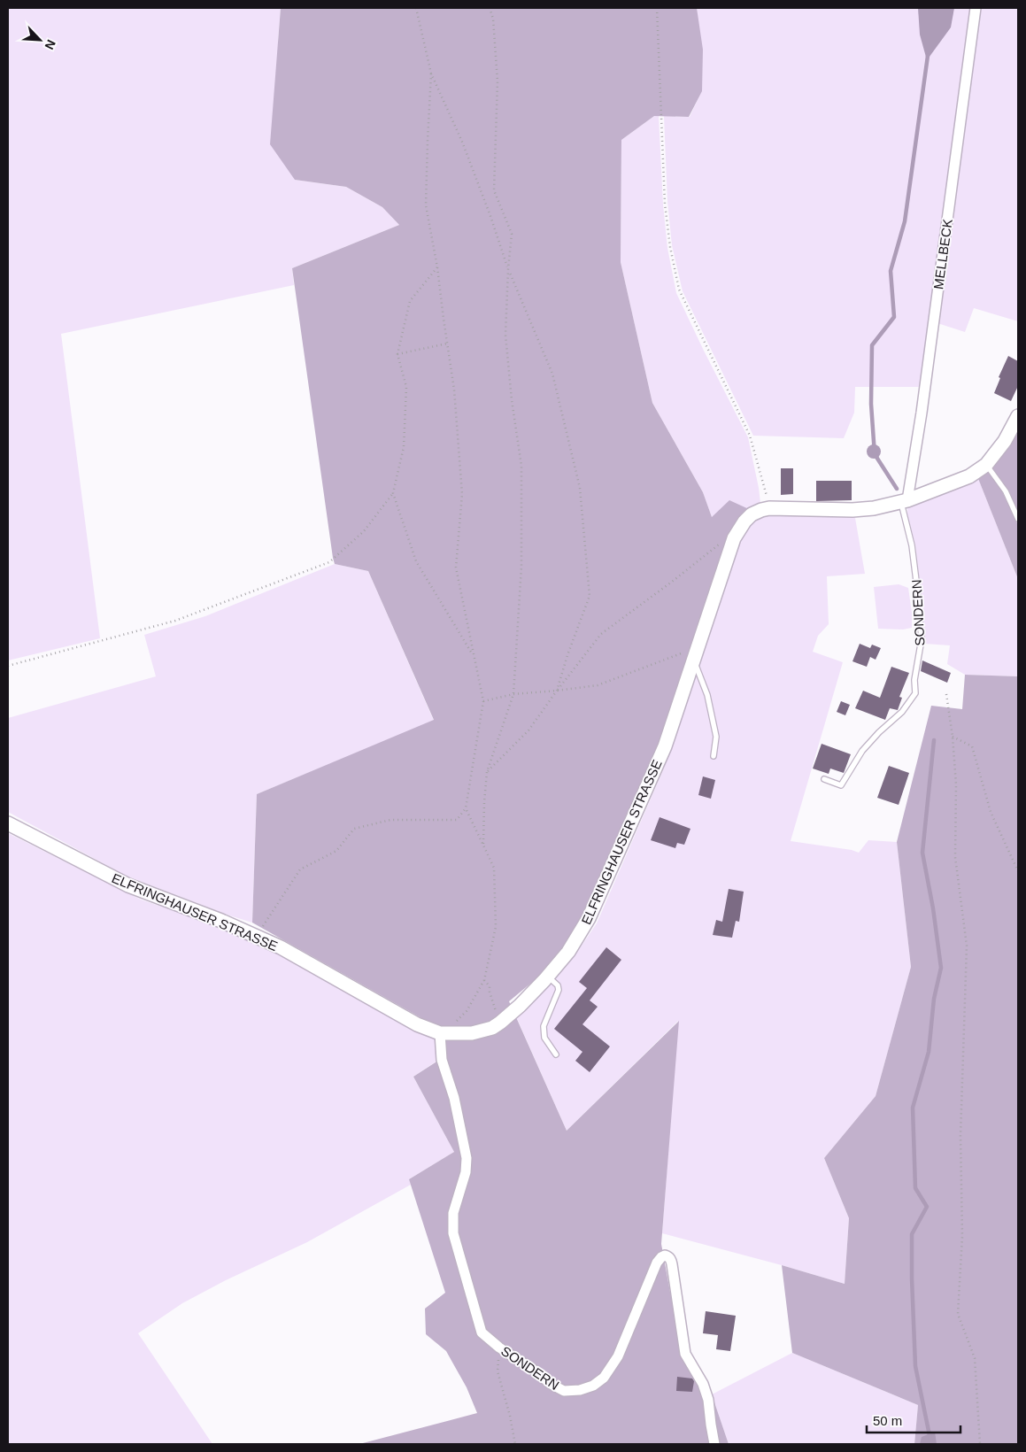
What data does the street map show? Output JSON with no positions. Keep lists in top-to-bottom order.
{
  "streets": {
    "street": ["MELLBECK", "SONDERN", "ELFRINGHAUSER STRASSE"]
  },
  "crossings": [
    ["MELLBECK", "SONDERN"],
    ["MELLBECK", "ELFRINGHAUSER STRASSE"],
    ["SONDERN", "ELFRINGHAUSER STRASSE"]
  ],
  "scale_bar": "50 m",
  "north": "bottom right"
}
